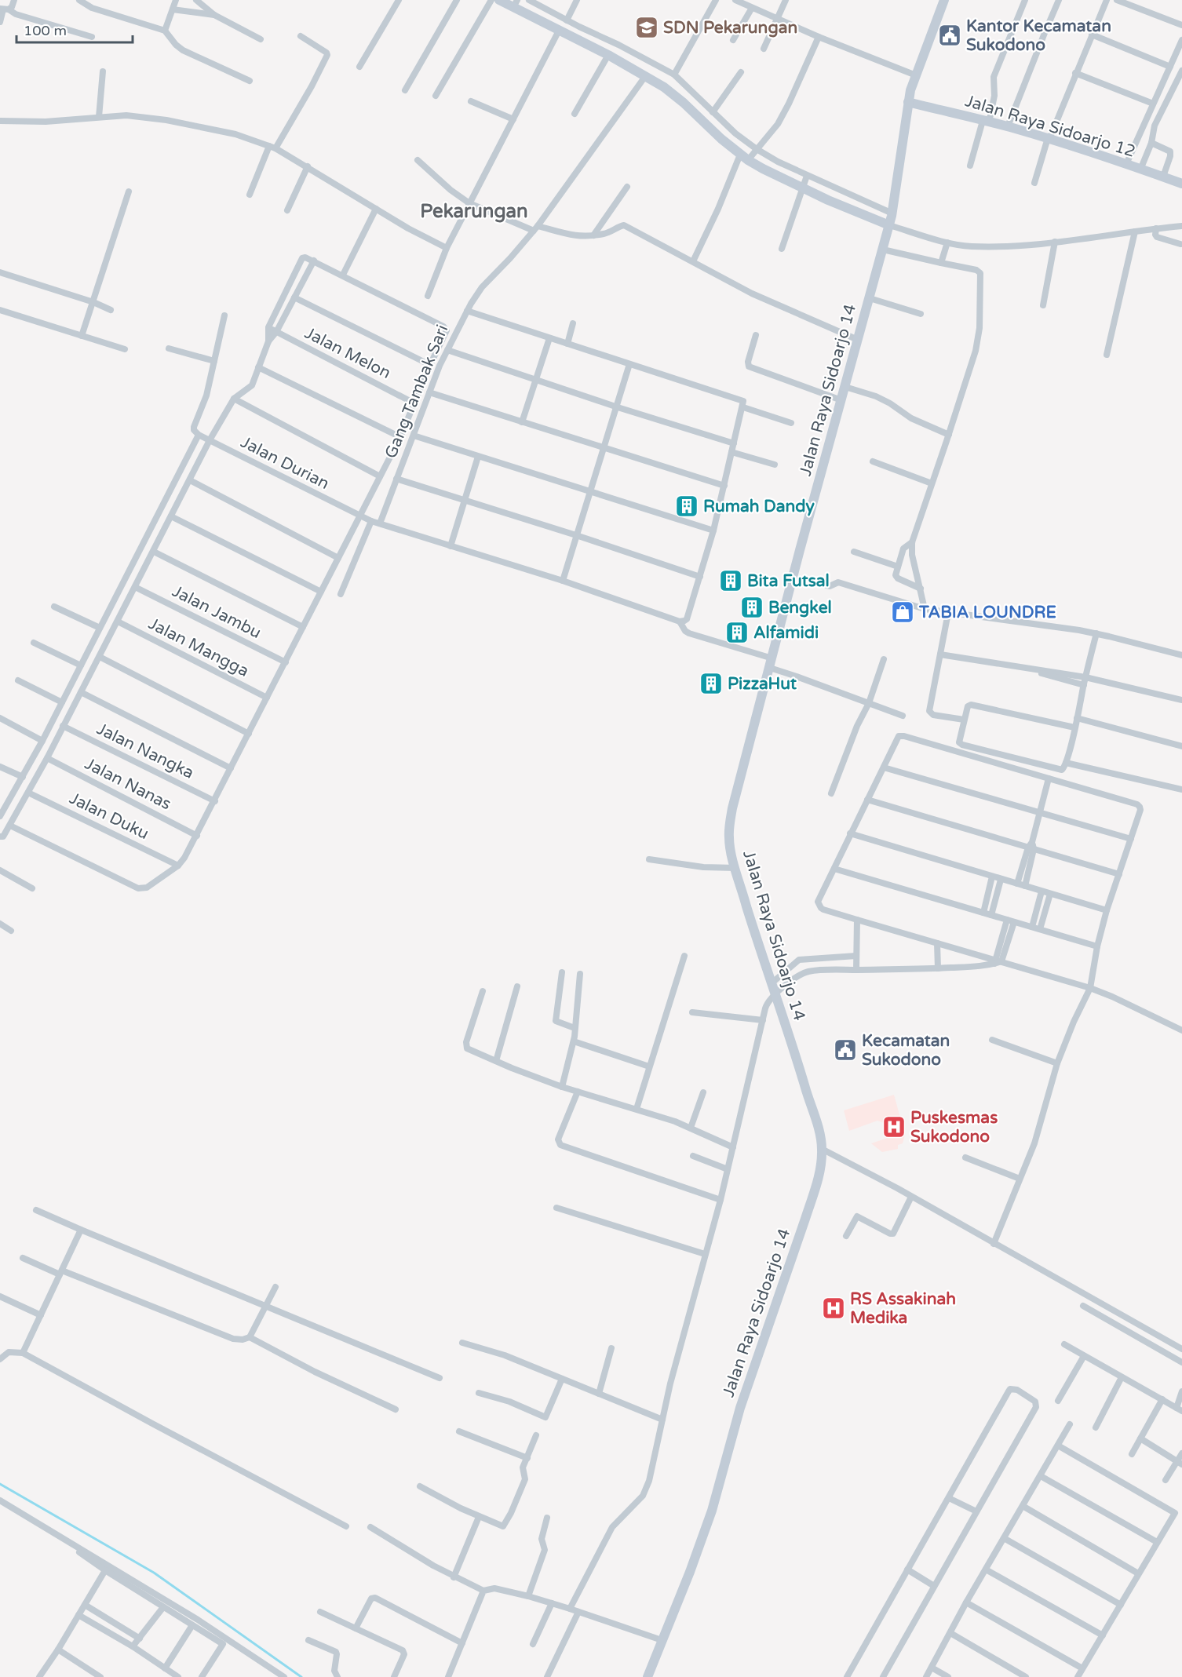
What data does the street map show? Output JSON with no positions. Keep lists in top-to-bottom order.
{
  "streets": {
    "main road": ["Jalan Raya Sidoarjo 12", "Jalan Raya Sidoarjo 14"],
    "street": [
      "Jalan Melon",
      "Gang Tambak Sari",
      "Jalan Durian",
      "Jalan Jambu",
      "Jalan Mangga",
      "Jalan Nangka",
      "Jalan Nanas",
      "Jalan Duku"
    ]
  },
  "crossings": [
    ["Jalan Raya Sidoarjo 12", "Jalan Raya Sidoarjo 14"],
    ["Gang Tambak Sari", "Jalan Durian"]
  ],
  "districts": ["Pekarungan"],
  "places": {
    "school or university": ["SDN Pekarungan"],
    "public building": ["Kantor Kecamatan Sukodono", "Kecamatan Sukodono"],
    "building": [
      "Rumah Dandy",
      "Bita Futsal",
      "Bengkel",
      "Alfamidi",
      "PizzaHut"
    ],
    "shop": ["TABIA LOUNDRE"],
    "hospital": ["Puskesmas Sukodono", "RS Assakinah Medika"]
  },
  "scale_bar": "100 m"
}
